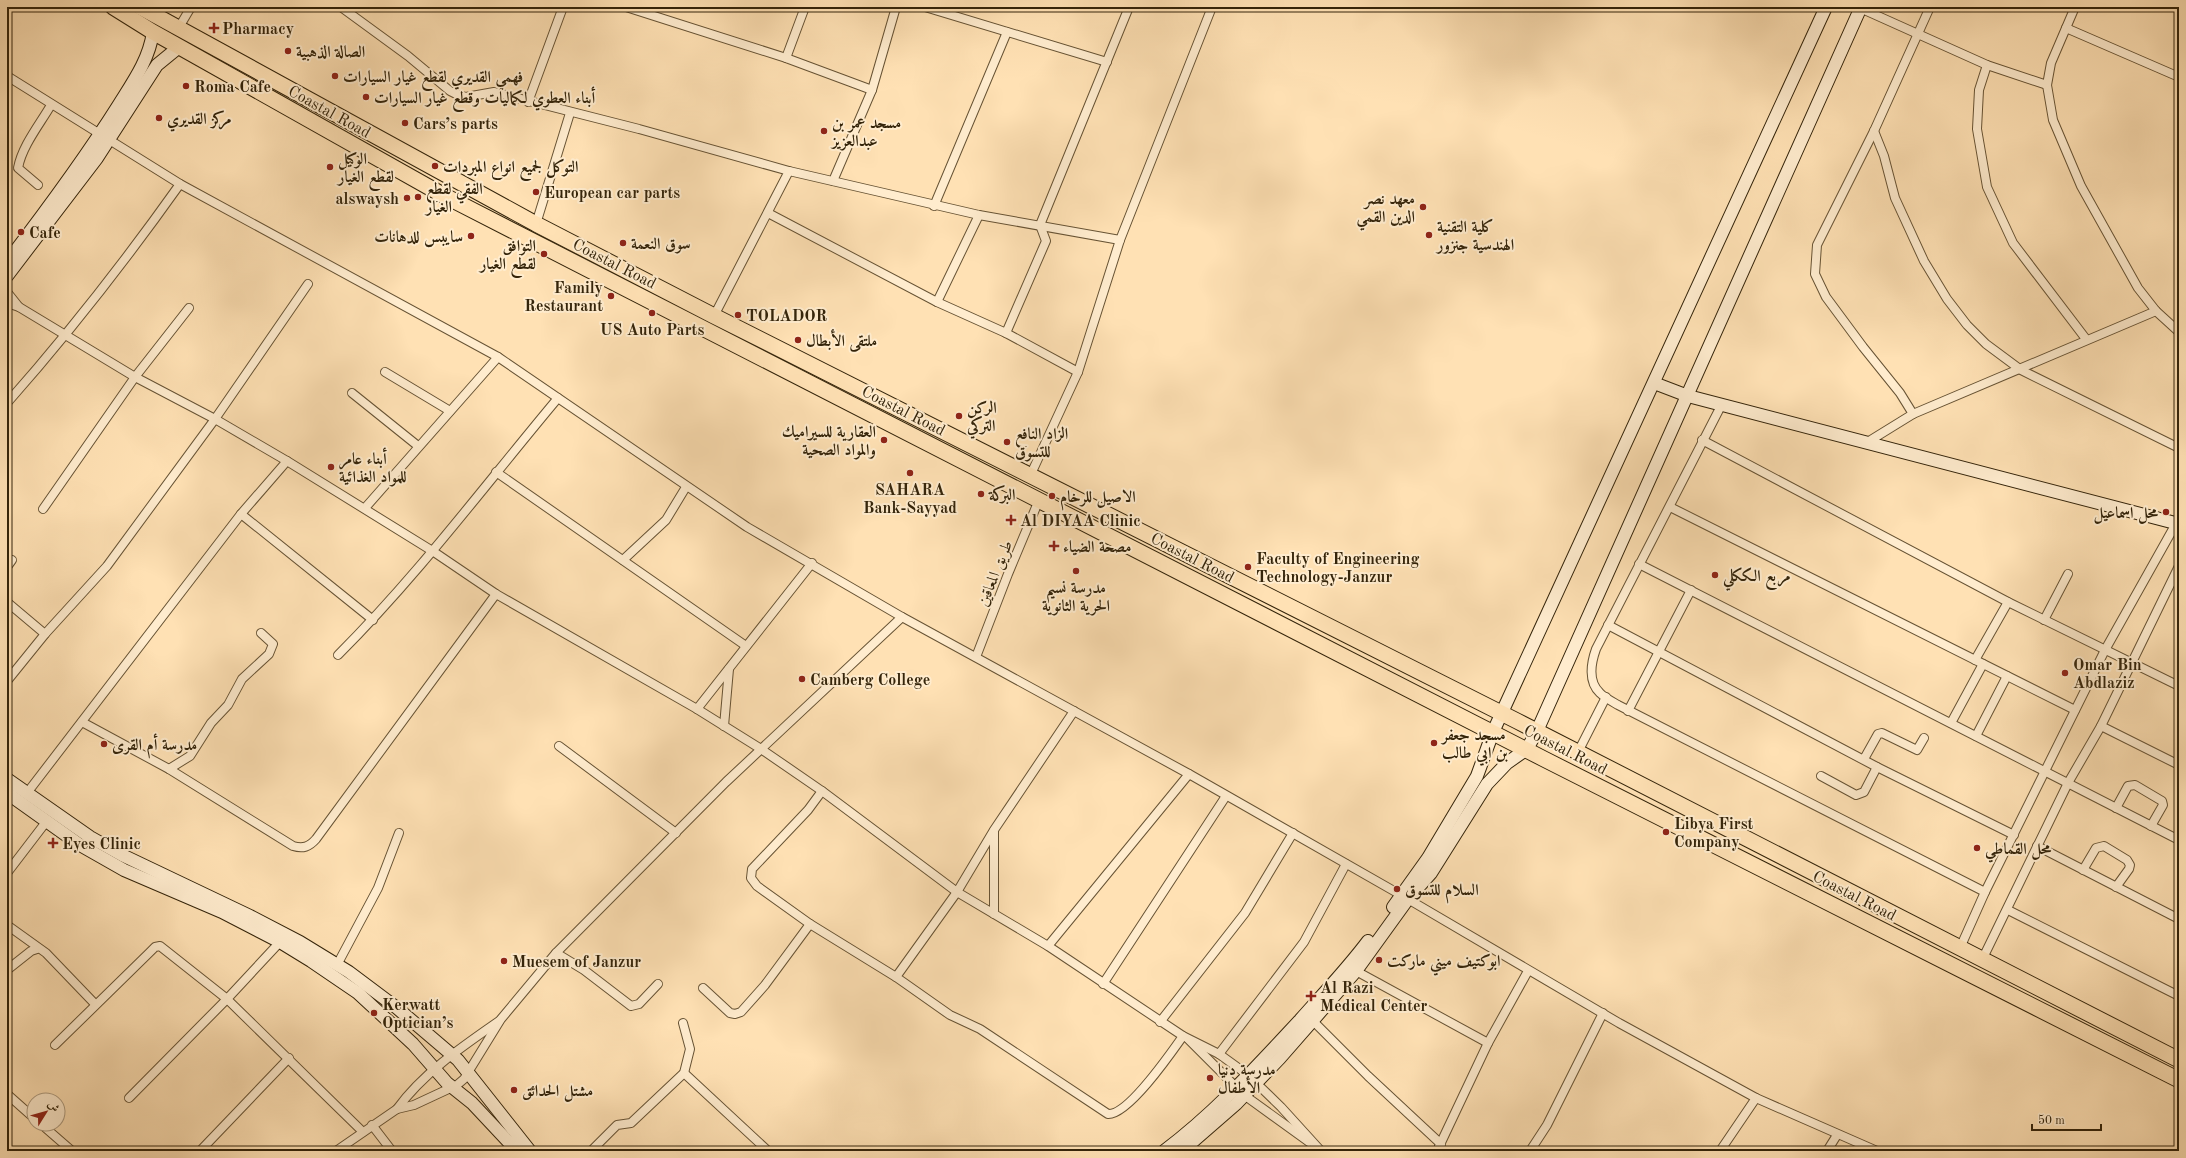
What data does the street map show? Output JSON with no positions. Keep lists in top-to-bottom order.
{
  "streets": {
    "highway": ["Coastal Road"],
    "street": ["طريق المعاقين"]
  },
  "crossings": [
    ["Coastal Road", "طريق المعاقين"]
  ],
  "places": {
    "health": [
      "Pharmacy",
      "Al DIYAA Clinic",
      "مصحة الضياء",
      "Eyes Clinic",
      "Al Razi Medical Center"
    ],
    "other": [
      "الصالة الذهبية",
      "فهمي القديري لقطع غيار السيارات",
      "Roma Cafe",
      "أبناء العطوي لكماليات وقطع غيار السيارات",
      "مركز القديري",
      "Cars’s parts",
      "مسجد عمر بن عبدالعزيز",
      "التوكل لجميع انواع المبردات",
      "الوكيل لقطع الغيار",
      "European car parts",
      "الفقي لقطع الغيار",
      "alswaysh",
      "معهد نصر الدين القمي",
      "Cafe",
      "كلية التقنية الهندسية جنزور",
      "سايبس للدهانات",
      "سوق النعمة",
      "التوافق لقطع الغيار",
      "Family Restaurant",
      "US Auto Parts",
      "TOLADOR",
      "ملتقى الأبطال",
      "الركن التركي",
      "العقارية للسيراميك والمواد الصحية",
      "الزاد النافع للتسوق",
      "أبناء عامر للمواد الغذائية",
      "SAHARA Bank-Sayyad",
      "البركة",
      "الاصيل للرخام",
      "محل اسماعيل",
      "Faculty of Engineering Technology-Janzur",
      "مدرسة نسيم الحرية الثانوية",
      "مربع الككلي",
      "Omar Bin Abdlaziz",
      "Camberg College",
      "مسجد جعفر بن ابي طالب",
      "مدرسة أم القرى",
      "Libya First Company",
      "محل القماطي",
      "السلام للتسوق",
      "ابوكتيف ميني ماركت",
      "Muesem of Janzur",
      "Kerwatt Optician’s",
      "مدرسة دنيا الأطفال",
      "مشتل الحدائق"
    ]
  },
  "scale_bar": "50 m",
  "north": "top right"
}
